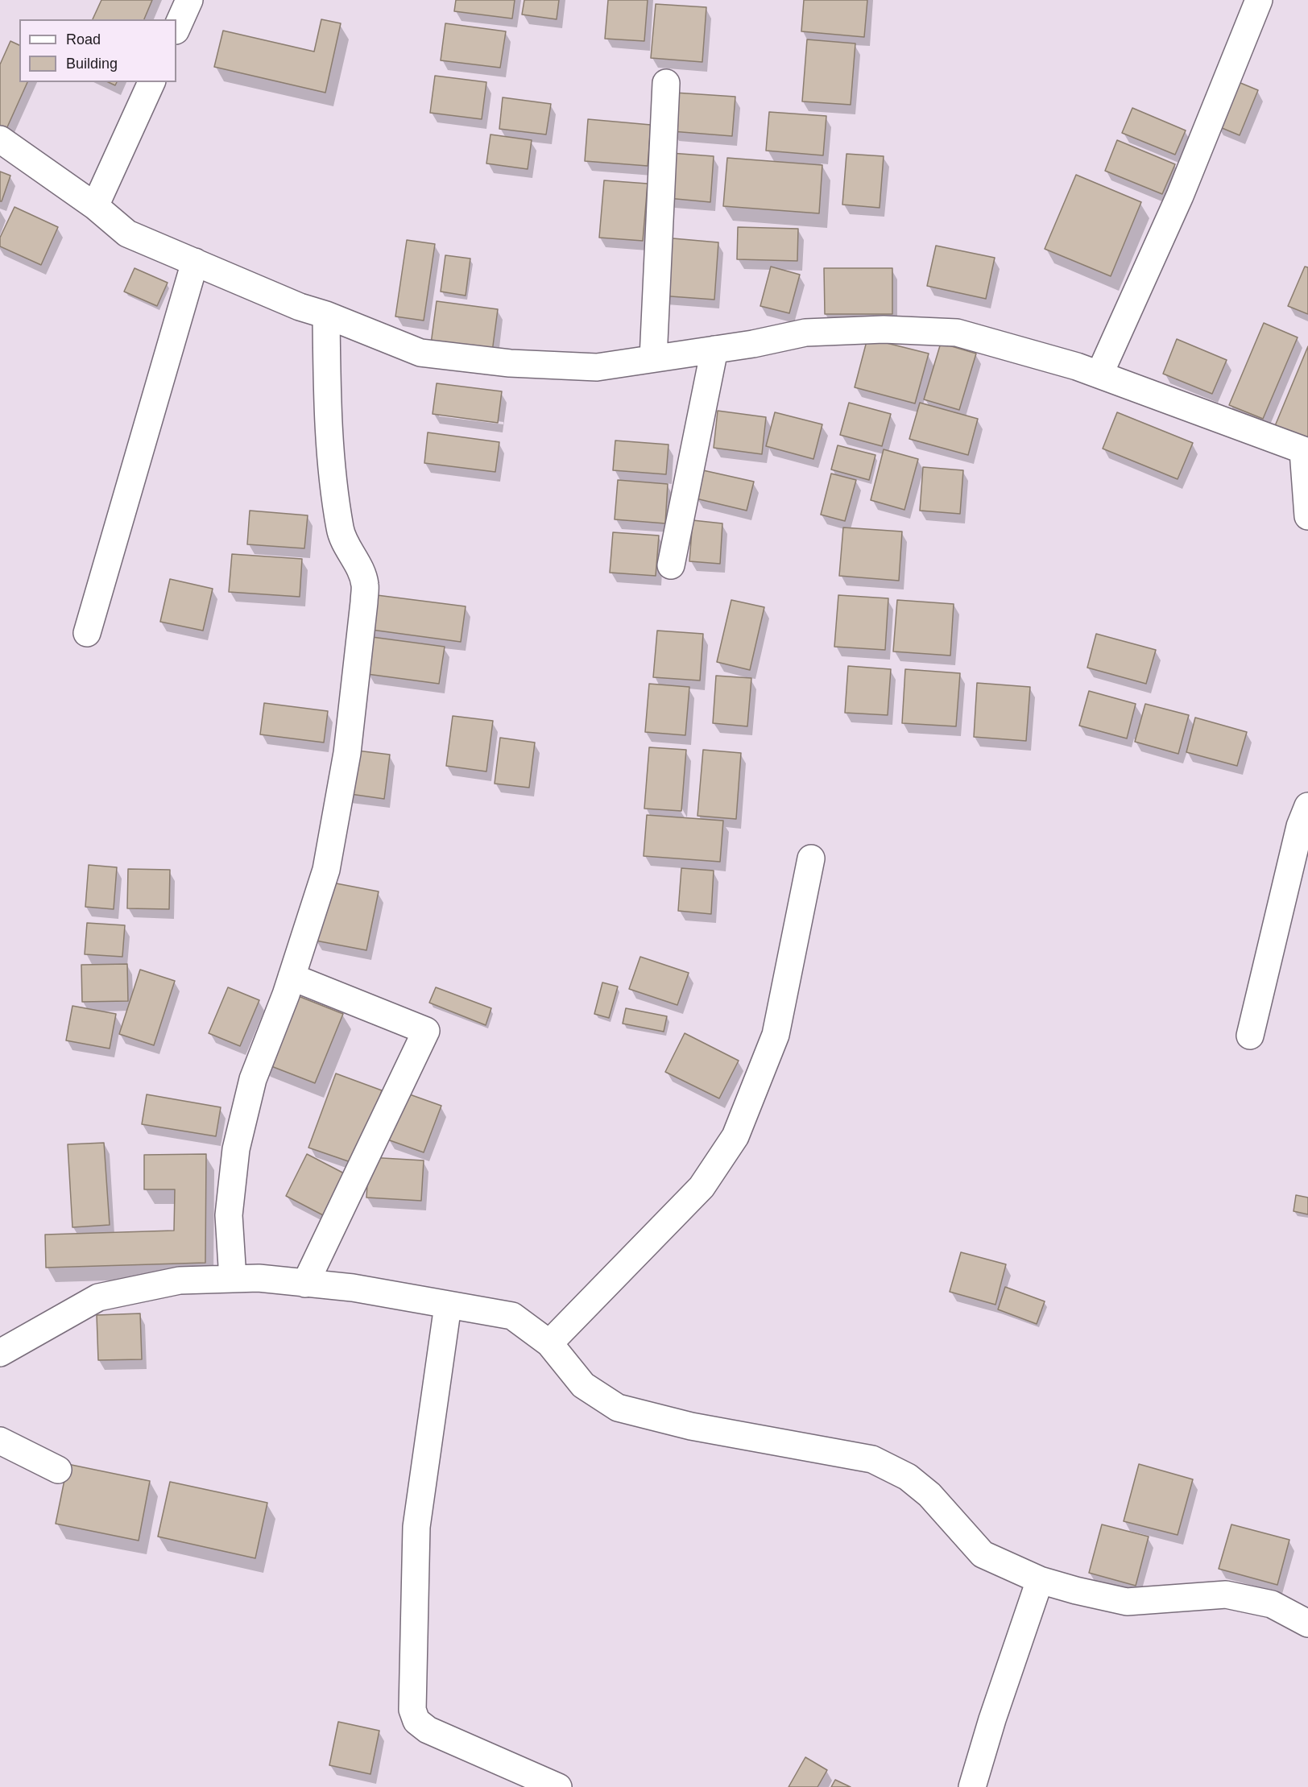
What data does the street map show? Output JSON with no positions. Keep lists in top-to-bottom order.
{
  "legend": ["Road", "Building"]
}
